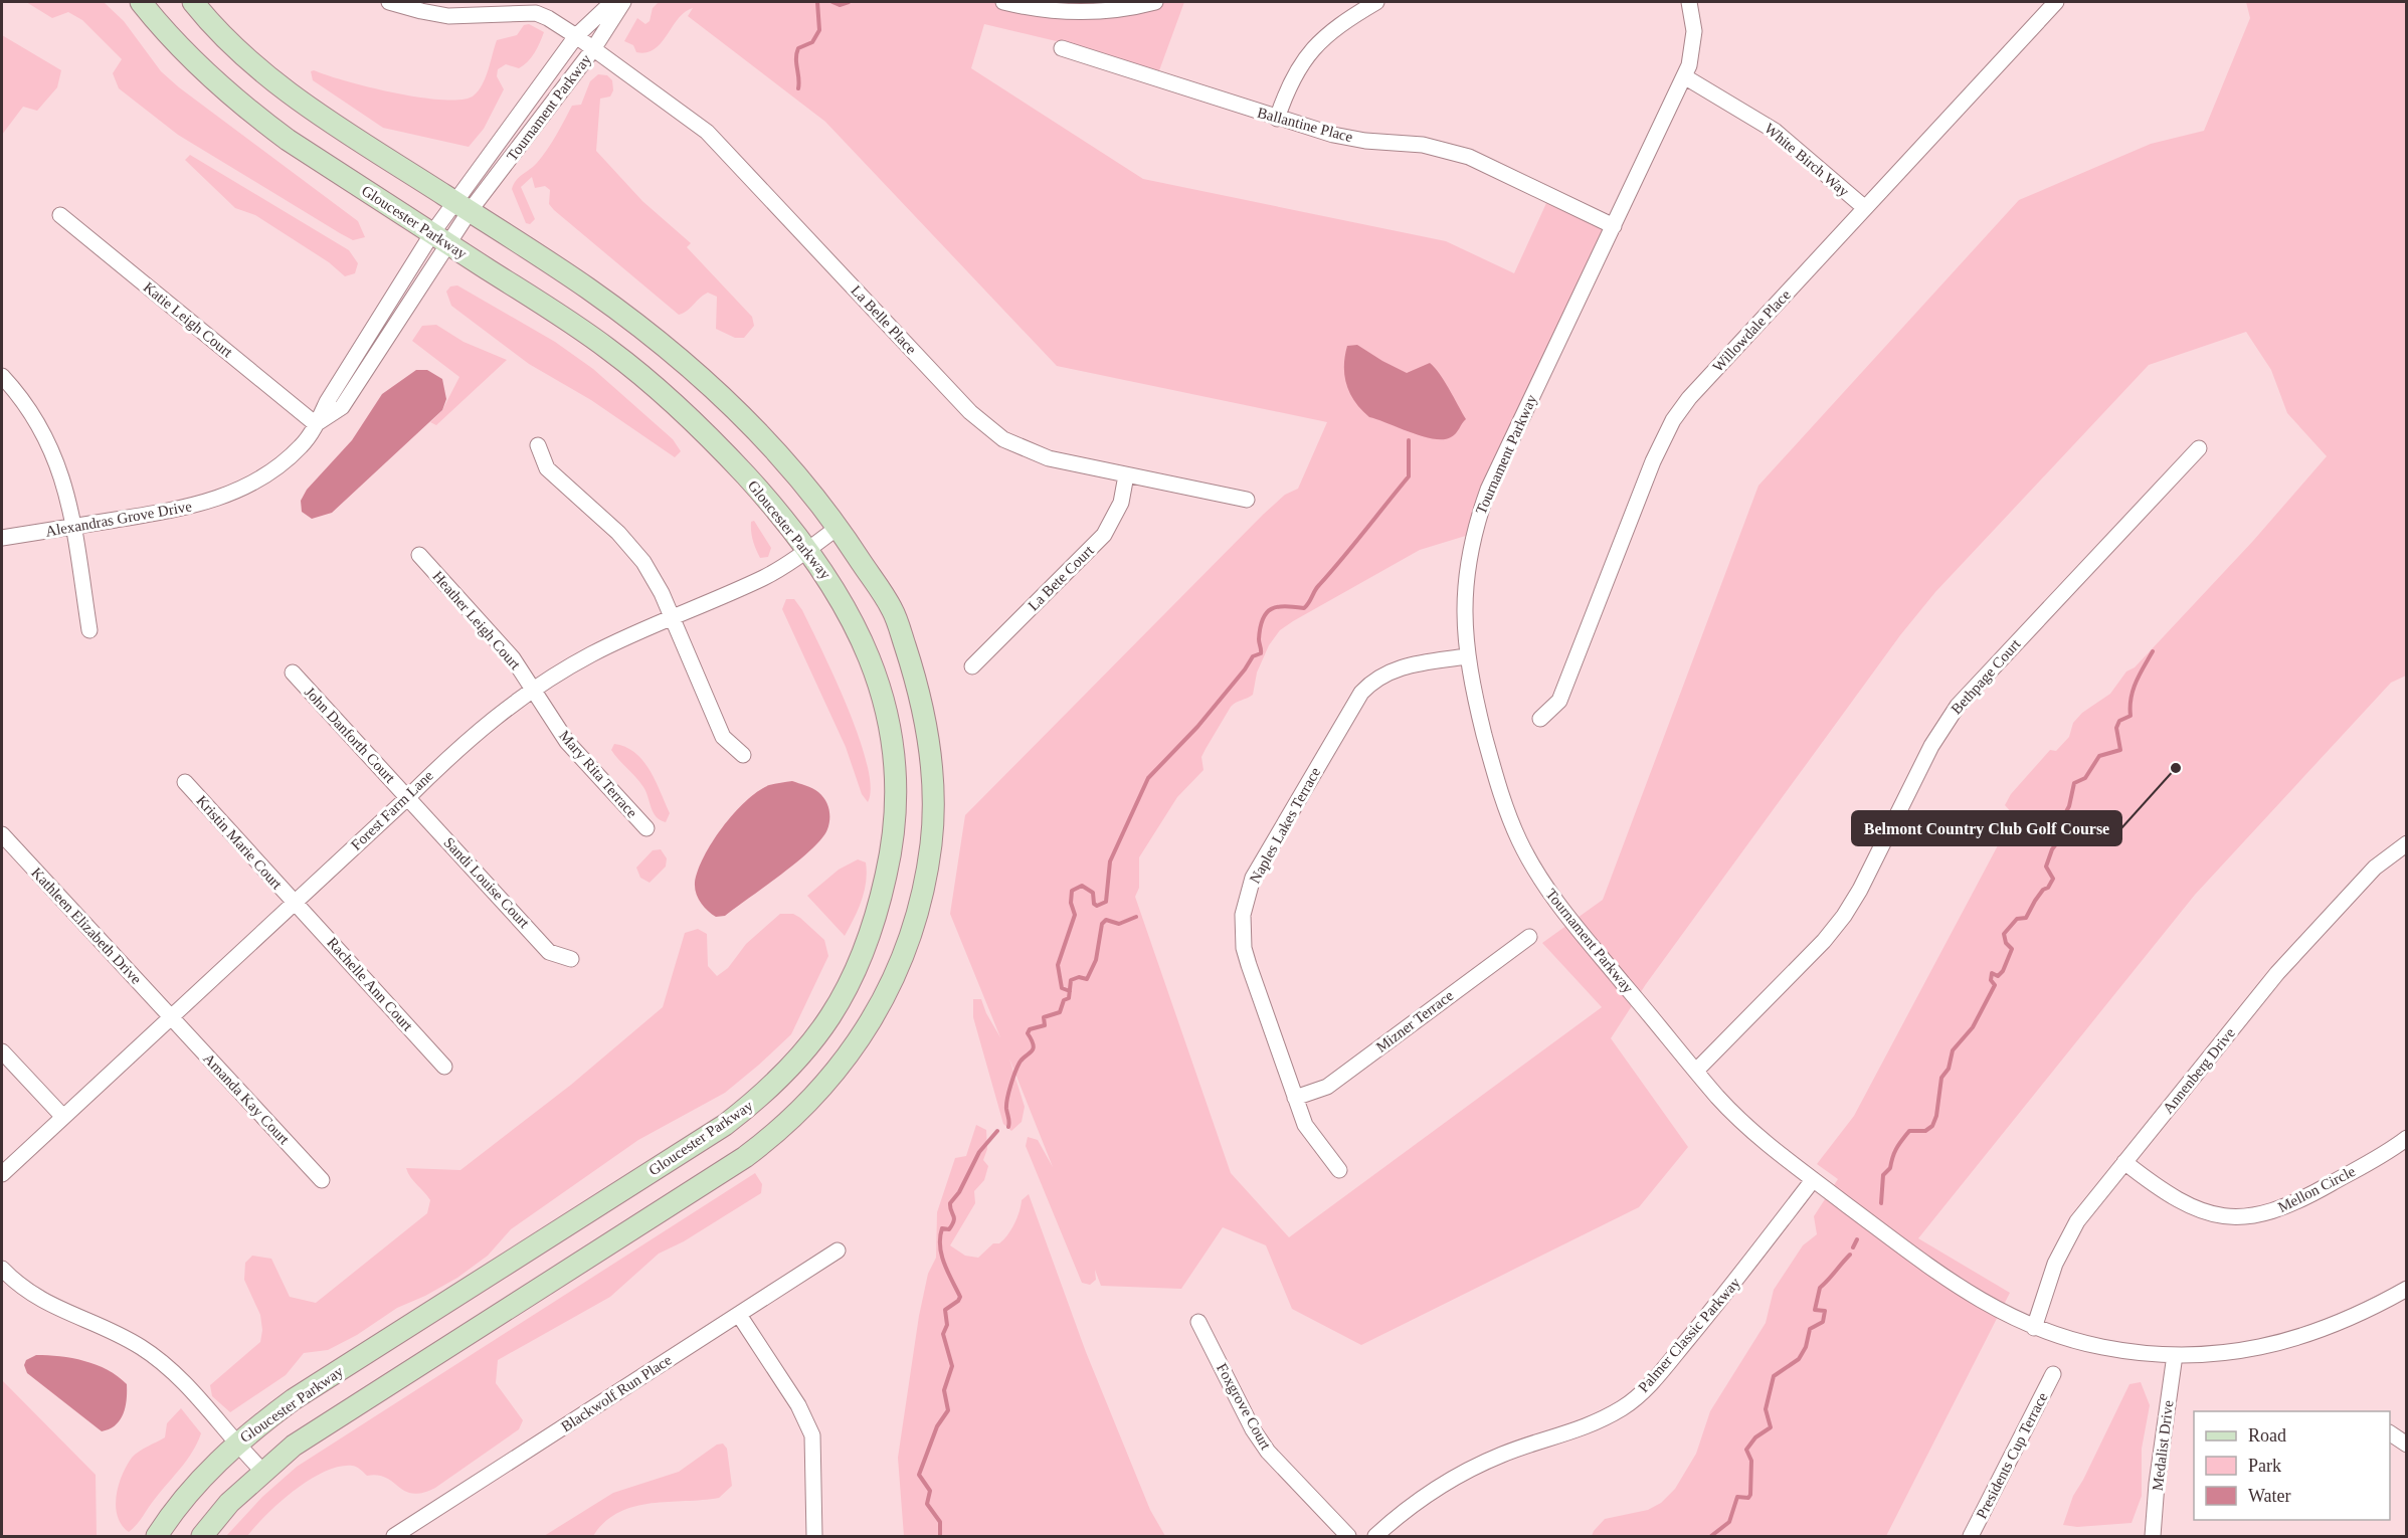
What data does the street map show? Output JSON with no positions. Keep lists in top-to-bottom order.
{
  "streets": {
    "main road": ["Gloucester Parkway"],
    "street": [
      "Tournament Parkway",
      "Ballantine Place",
      "White Birch Way",
      "Katie Leigh Court",
      "La Belle Place",
      "Willowdale Place",
      "Alexandras Grove Drive",
      "La Bete Court",
      "Heather Leigh Court",
      "Bethpage Court",
      "John Danforth Court",
      "Mary Rita Terrace",
      "Forest Farm Lane",
      "Naples Lakes Terrace",
      "Kristin Marie Court",
      "Sandi Louise Court",
      "Kathleen Elizabeth Drive",
      "Rachelle Ann Court",
      "Mizner Terrace",
      "Annenberg Drive",
      "Amanda Kay Court",
      "Mellon Circle",
      "Palmer Classic Parkway",
      "Blackwolf Run Place",
      "Foxgrove Court",
      "Medalist Drive",
      "Presidents Cup Terrace"
    ]
  },
  "crossings": [
    ["Tournament Parkway", "Ballantine Place"],
    ["Tournament Parkway", "White Birch Way"],
    ["Tournament Parkway", "La Belle Place"],
    ["Tournament Parkway", "Alexandras Grove Drive"],
    ["Tournament Parkway", "Bethpage Court"],
    ["Tournament Parkway", "Naples Lakes Terrace"],
    ["Tournament Parkway", "Annenberg Drive"],
    ["Tournament Parkway", "Palmer Classic Parkway"],
    ["Tournament Parkway", "Medalist Drive"],
    ["White Birch Way", "Willowdale Place"],
    ["Gloucester Parkway", "Alexandras Grove Drive"],
    ["Gloucester Parkway", "Forest Farm Lane"],
    ["Katie Leigh Court", "Alexandras Grove Drive"],
    ["La Belle Place", "La Bete Court"],
    ["Heather Leigh Court", "Mary Rita Terrace"],
    ["Heather Leigh Court", "Forest Farm Lane"],
    ["John Danforth Court", "Forest Farm Lane"],
    ["John Danforth Court", "Sandi Louise Court"],
    ["Mary Rita Terrace", "Forest Farm Lane"],
    ["Forest Farm Lane", "Kristin Marie Court"],
    ["Forest Farm Lane", "Sandi Louise Court"],
    ["Forest Farm Lane", "Kathleen Elizabeth Drive"],
    ["Forest Farm Lane", "Rachelle Ann Court"],
    ["Forest Farm Lane", "Amanda Kay Court"],
    ["Naples Lakes Terrace", "Mizner Terrace"],
    ["Kristin Marie Court", "Rachelle Ann Court"],
    ["Kathleen Elizabeth Drive", "Amanda Kay Court"],
    ["Annenberg Drive", "Mellon Circle"]
  ],
  "places": ["Belmont Country Club Golf Course"],
  "legend": ["Road", "Park", "Water"]
}
